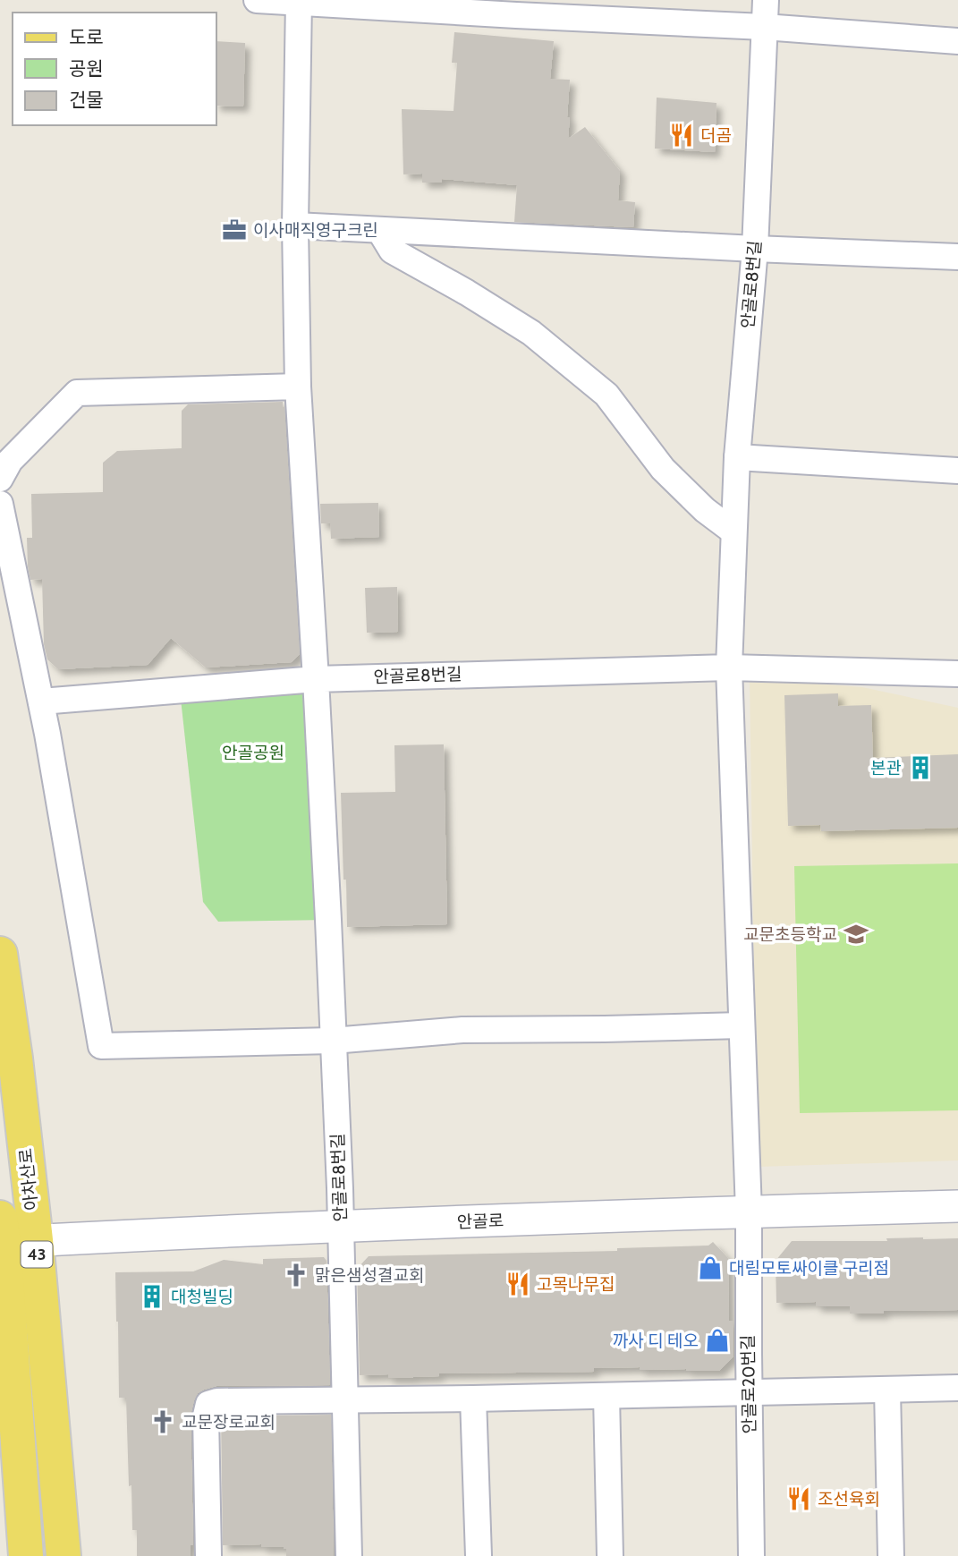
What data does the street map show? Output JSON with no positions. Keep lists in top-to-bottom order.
{
  "streets": {
    "main road": ["아차산로", "43"],
    "street": ["안골로8번길", "안골로", "안골로20번길"]
  },
  "crossings": [
    ["안골로8번길", "안골로"],
    ["안골로8번길", "안골로20번길"],
    ["아차산로", "안골로"],
    ["안골로", "안골로20번길"]
  ],
  "parks": ["안골공원"],
  "places": {
    "restaurant": ["더곰", "고목나무집", "조선육회"],
    "office": ["이사매직영구크린"],
    "building": ["본관", "대청빌딩"],
    "school or university": ["교문초등학교"],
    "shop": ["대림모토싸이클 구리점", "까사 디 테오"],
    "church": ["맑은샘성결교회", "교문장로교회"]
  },
  "legend": ["도로", "공원", "건물"]
}
